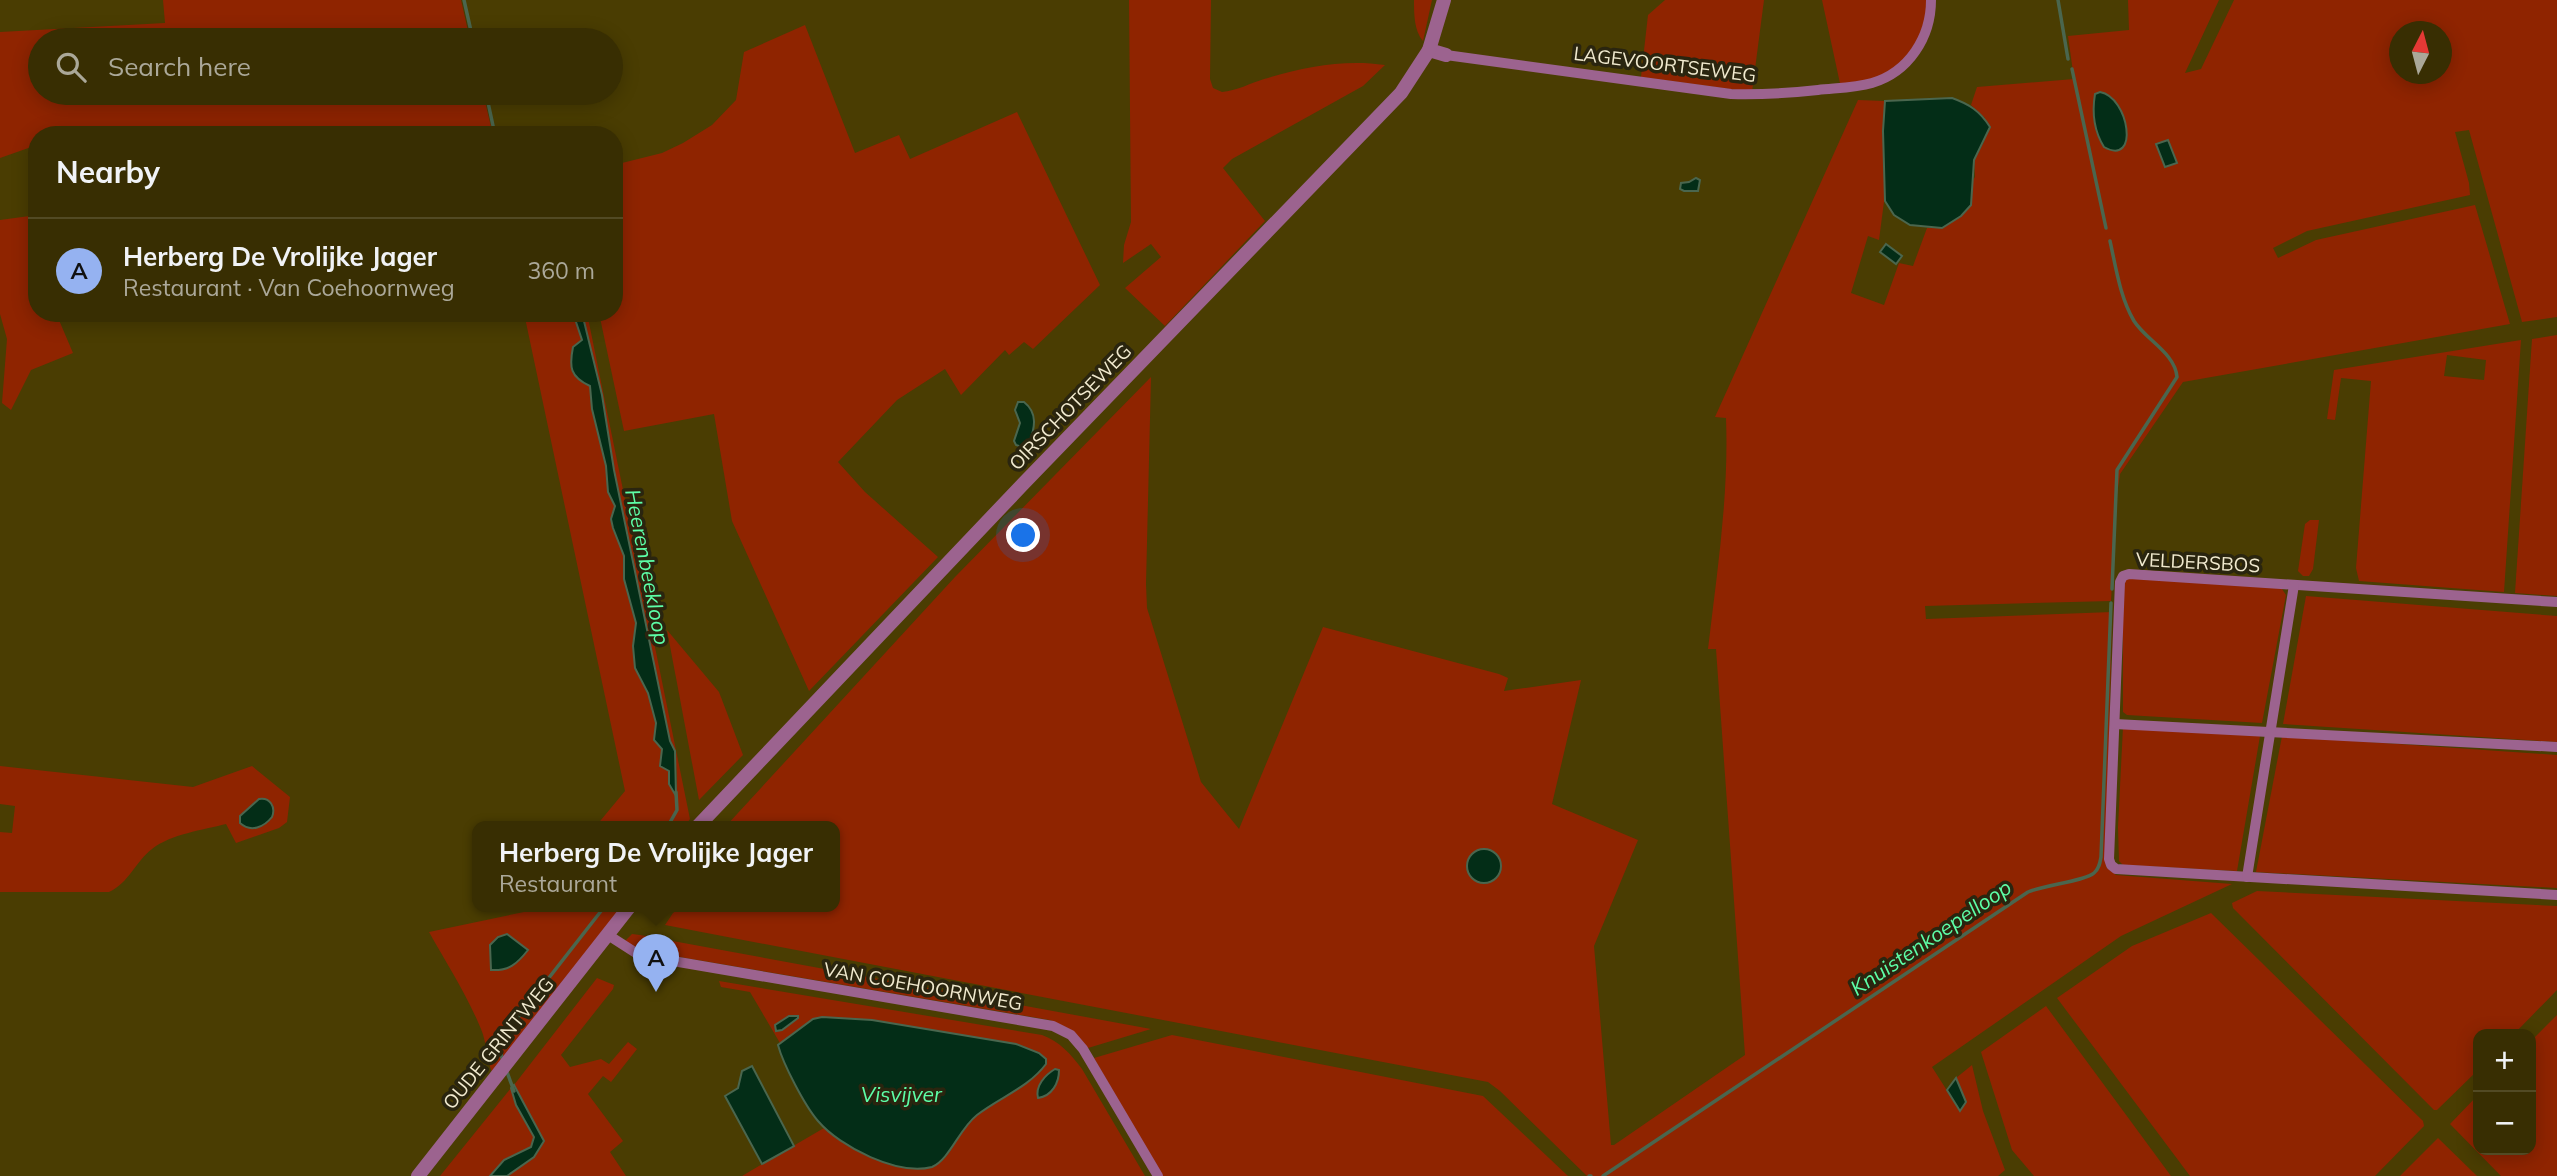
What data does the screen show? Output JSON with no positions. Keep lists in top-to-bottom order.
{
  "streets": {
    "street": [
      "LAGEVOORTSEWEG",
      "OIRSCHOTSEWEG",
      "VELDERSBOS",
      "VAN COEHOORNWEG",
      "OUDE GRINTWEG"
    ]
  },
  "crossings": [
    ["LAGEVOORTSEWEG", "OIRSCHOTSEWEG"],
    ["VAN COEHOORNWEG", "OUDE GRINTWEG"]
  ],
  "water": ["Heerenbeekloop", "Knuistenkoepelloop", "Visvijver"],
  "north": "top",
  "page": {
    "search": "Search here",
    "heading": "Nearby",
    "list": [
      {
        "mark": "A",
        "name": "Herberg De Vrolijke Jager",
        "note": "Restaurant · Van Coehoornweg",
        "value": "360 m"
      }
    ],
    "popup": ["Herberg De Vrolijke Jager", "Restaurant"],
    "pins": "A",
    "map_buttons": ["+", "−"]
  }
}
